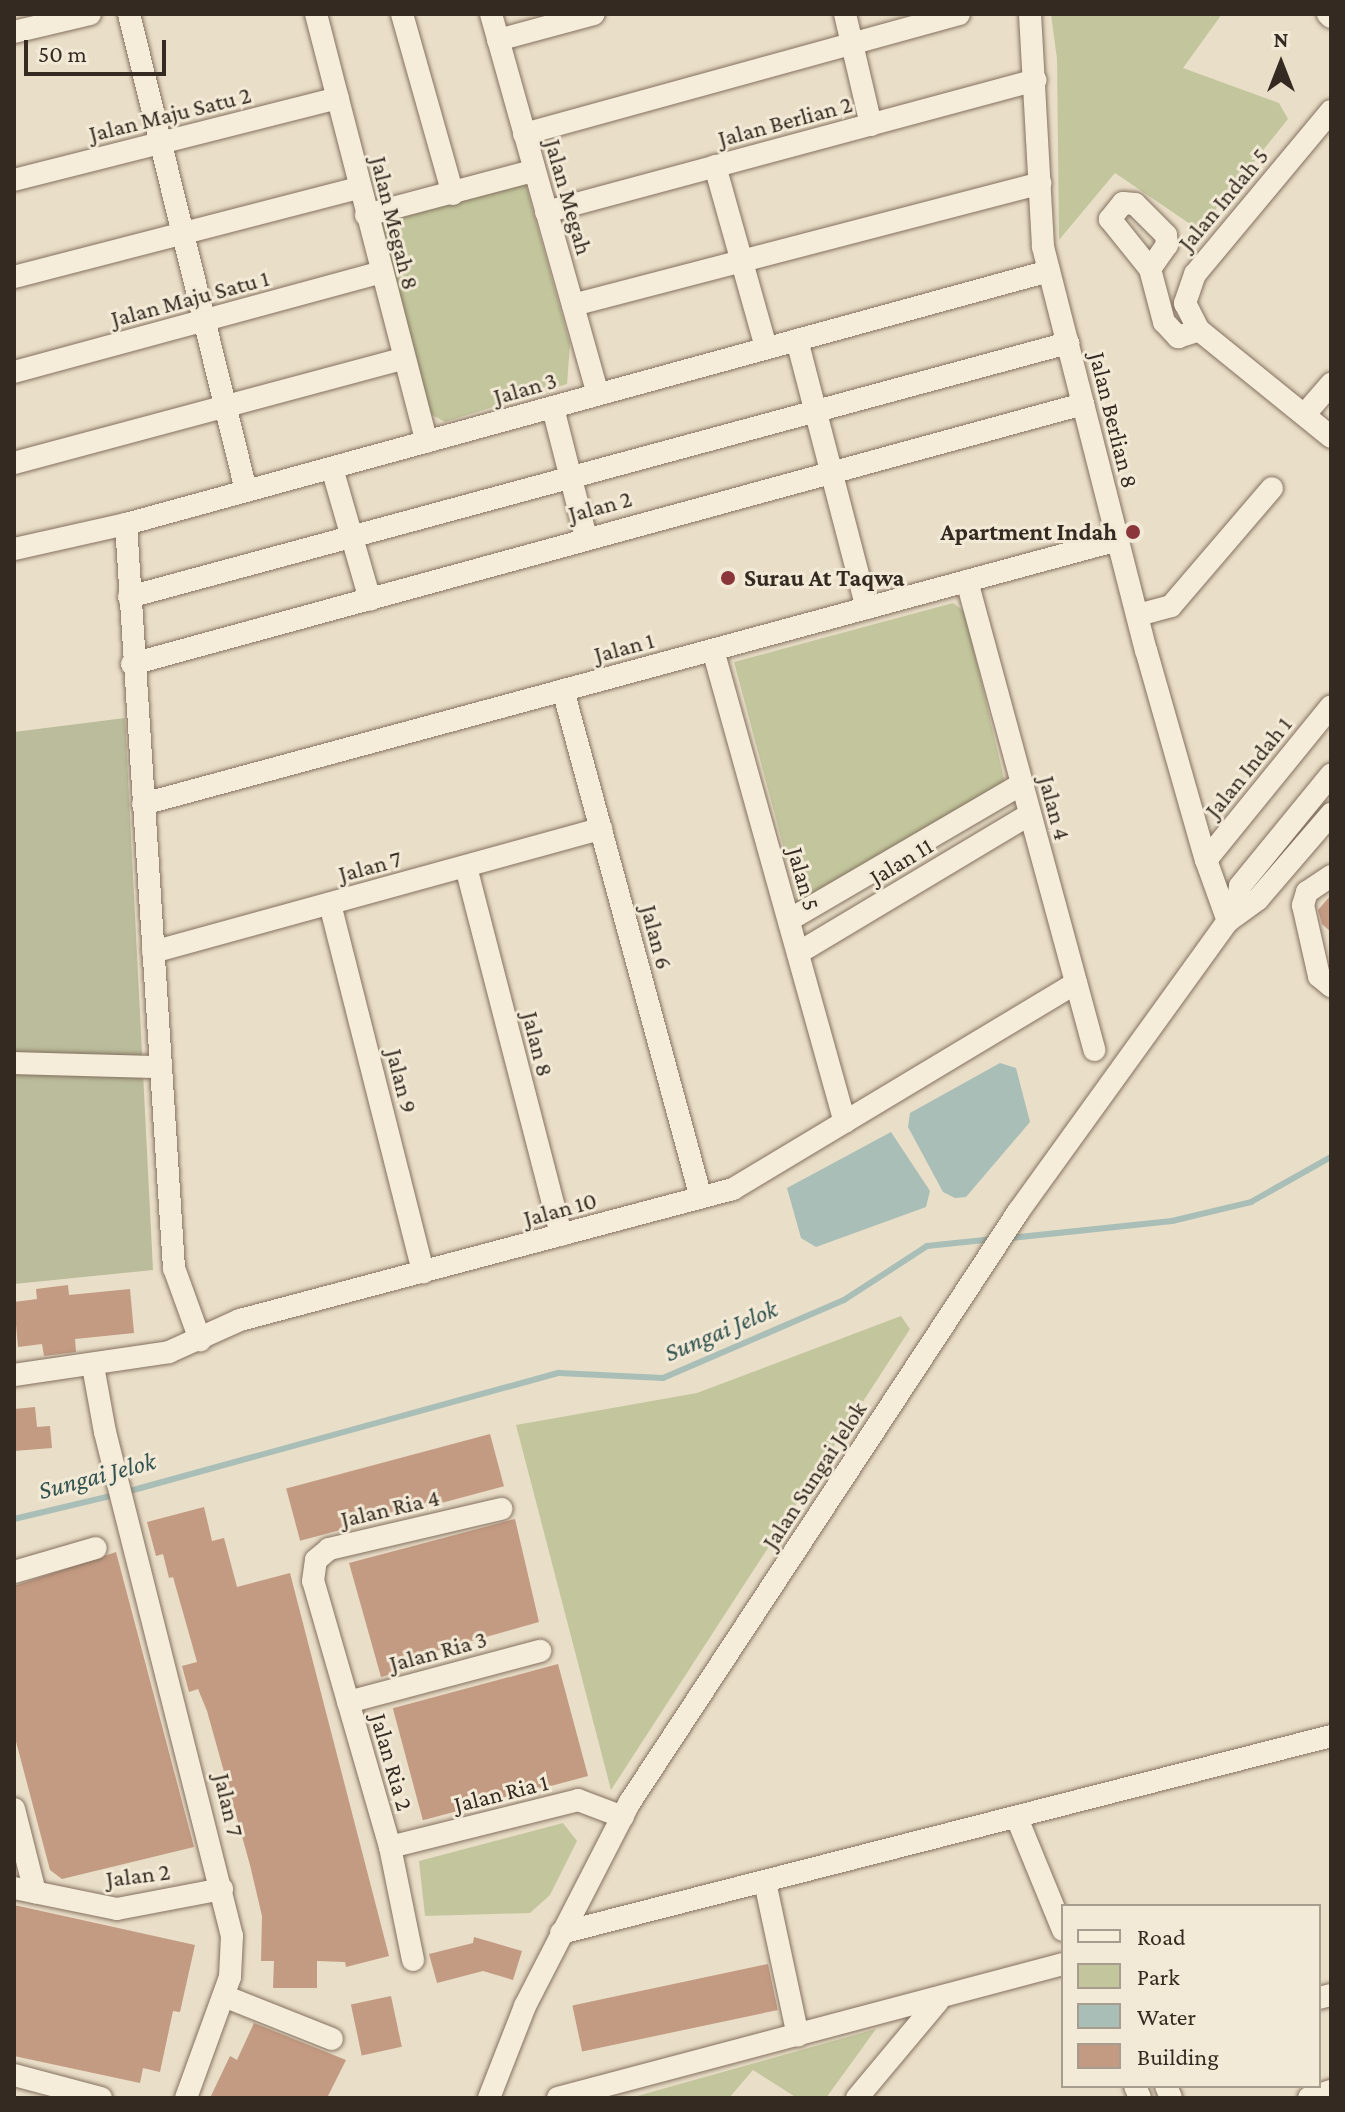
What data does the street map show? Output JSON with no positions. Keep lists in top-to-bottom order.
{
  "streets": {
    "street": [
      "Jalan Maju Satu 2",
      "Jalan Berlian 2",
      "Jalan Megah",
      "Jalan Indah 5",
      "Jalan Megah 8",
      "Jalan Maju Satu 1",
      "Jalan 3",
      "Jalan Berlian 8",
      "Jalan 2",
      "Jalan 1",
      "Jalan Indah 1",
      "Jalan 4",
      "Jalan 11",
      "Jalan 7",
      "Jalan 5",
      "Jalan 6",
      "Jalan 8",
      "Jalan 9",
      "Jalan 10",
      "Jalan Sungai Jelok",
      "Jalan Ria 4",
      "Jalan Ria 3",
      "Jalan Ria 2",
      "Jalan Ria 1"
    ]
  },
  "crossings": [
    ["Jalan Maju Satu 2", "Jalan Megah 8"],
    ["Jalan Berlian 2", "Jalan Megah"],
    ["Jalan Berlian 2", "Jalan Berlian 8"],
    ["Jalan Megah", "Jalan 3"],
    ["Jalan Megah 8", "Jalan Maju Satu 1"],
    ["Jalan Megah 8", "Jalan 3"],
    ["Jalan 3", "Jalan Berlian 8"],
    ["Jalan Berlian 8", "Jalan 2"],
    ["Jalan Berlian 8", "Jalan 1"],
    ["Jalan Berlian 8", "Jalan Indah 1"],
    ["Jalan Berlian 8", "Jalan Sungai Jelok"],
    ["Jalan 2", "Jalan 7"],
    ["Jalan 1", "Jalan 4"],
    ["Jalan 1", "Jalan 5"],
    ["Jalan 1", "Jalan 6"],
    ["Jalan 4", "Jalan 11"],
    ["Jalan 4", "Jalan 10"],
    ["Jalan 11", "Jalan 5"],
    ["Jalan 7", "Jalan 6"],
    ["Jalan 7", "Jalan 8"],
    ["Jalan 7", "Jalan 9"],
    ["Jalan 7", "Jalan 10"],
    ["Jalan 5", "Jalan 10"],
    ["Jalan 6", "Jalan 10"],
    ["Jalan 8", "Jalan 10"],
    ["Jalan 9", "Jalan 10"],
    ["Jalan Sungai Jelok", "Jalan Ria 1"],
    ["Jalan Ria 4", "Jalan Ria 2"],
    ["Jalan Ria 3", "Jalan Ria 2"],
    ["Jalan Ria 2", "Jalan Ria 1"]
  ],
  "water": ["Sungai Jelok"],
  "places": ["Apartment Indah", "Surau At Taqwa"],
  "legend": [
    "Road",
    "Park",
    "Water",
    "Building"
  ],
  "scale_bar": "50 m",
  "north": "top"
}
